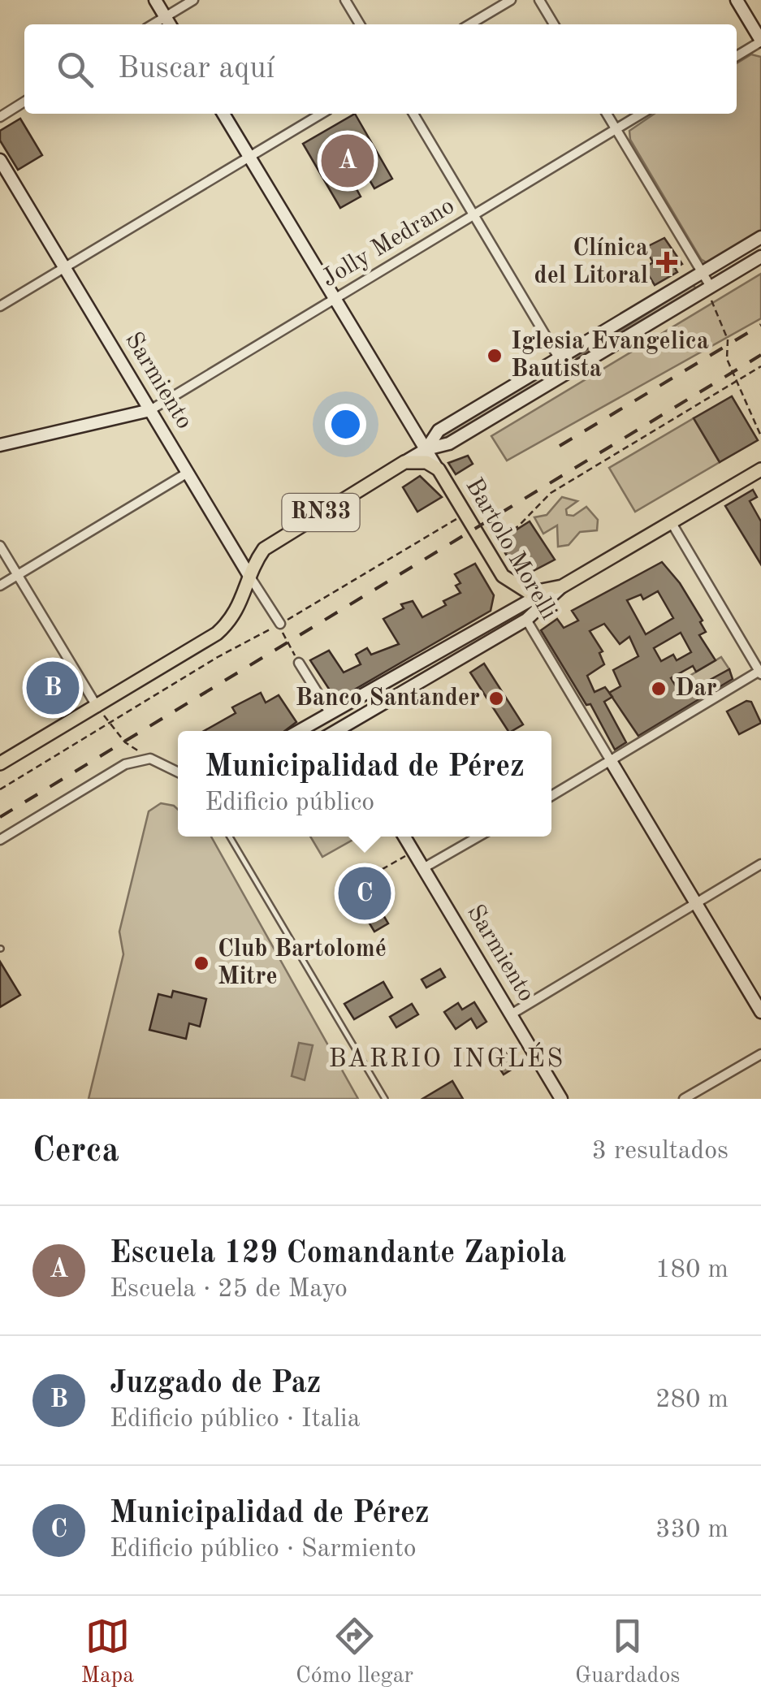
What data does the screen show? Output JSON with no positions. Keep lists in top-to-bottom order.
{
  "streets": {
    "main road": ["Sarmiento", "RN33", "Bartolo Morelli"],
    "street": ["Jolly Medrano"]
  },
  "crossings": [
    ["Jolly Medrano", "Sarmiento"],
    ["Jolly Medrano", "Bartolo Morelli"],
    ["Sarmiento", "RN33"]
  ],
  "districts": ["BARRIO INGLÉS"],
  "places": {
    "health": ["Clínica del Litoral"],
    "other": [
      "Iglesia Evangelica Bautista",
      "Dar",
      "Banco Santander",
      "Club Bartolomé Mitre"
    ]
  },
  "page": {
    "search": "Buscar aquí",
    "pins": ["A", "B", "C"],
    "popup": ["Municipalidad de Pérez", "Edificio público"],
    "heading": ["Cerca", "3 resultados"],
    "list": [
      {
        "mark": "A",
        "name": "Escuela 129 Comandante Zapiola",
        "note": "Escuela · 25 de Mayo",
        "value": "180 m"
      },
      {
        "mark": "B",
        "name": "Juzgado de Paz",
        "note": "Edificio público · Italia",
        "value": "280 m"
      },
      {
        "mark": "C",
        "name": "Municipalidad de Pérez",
        "note": "Edificio público · Sarmiento",
        "value": "330 m"
      }
    ],
    "nav": ["Mapa", "Cómo llegar", "Guardados"]
  }
}
